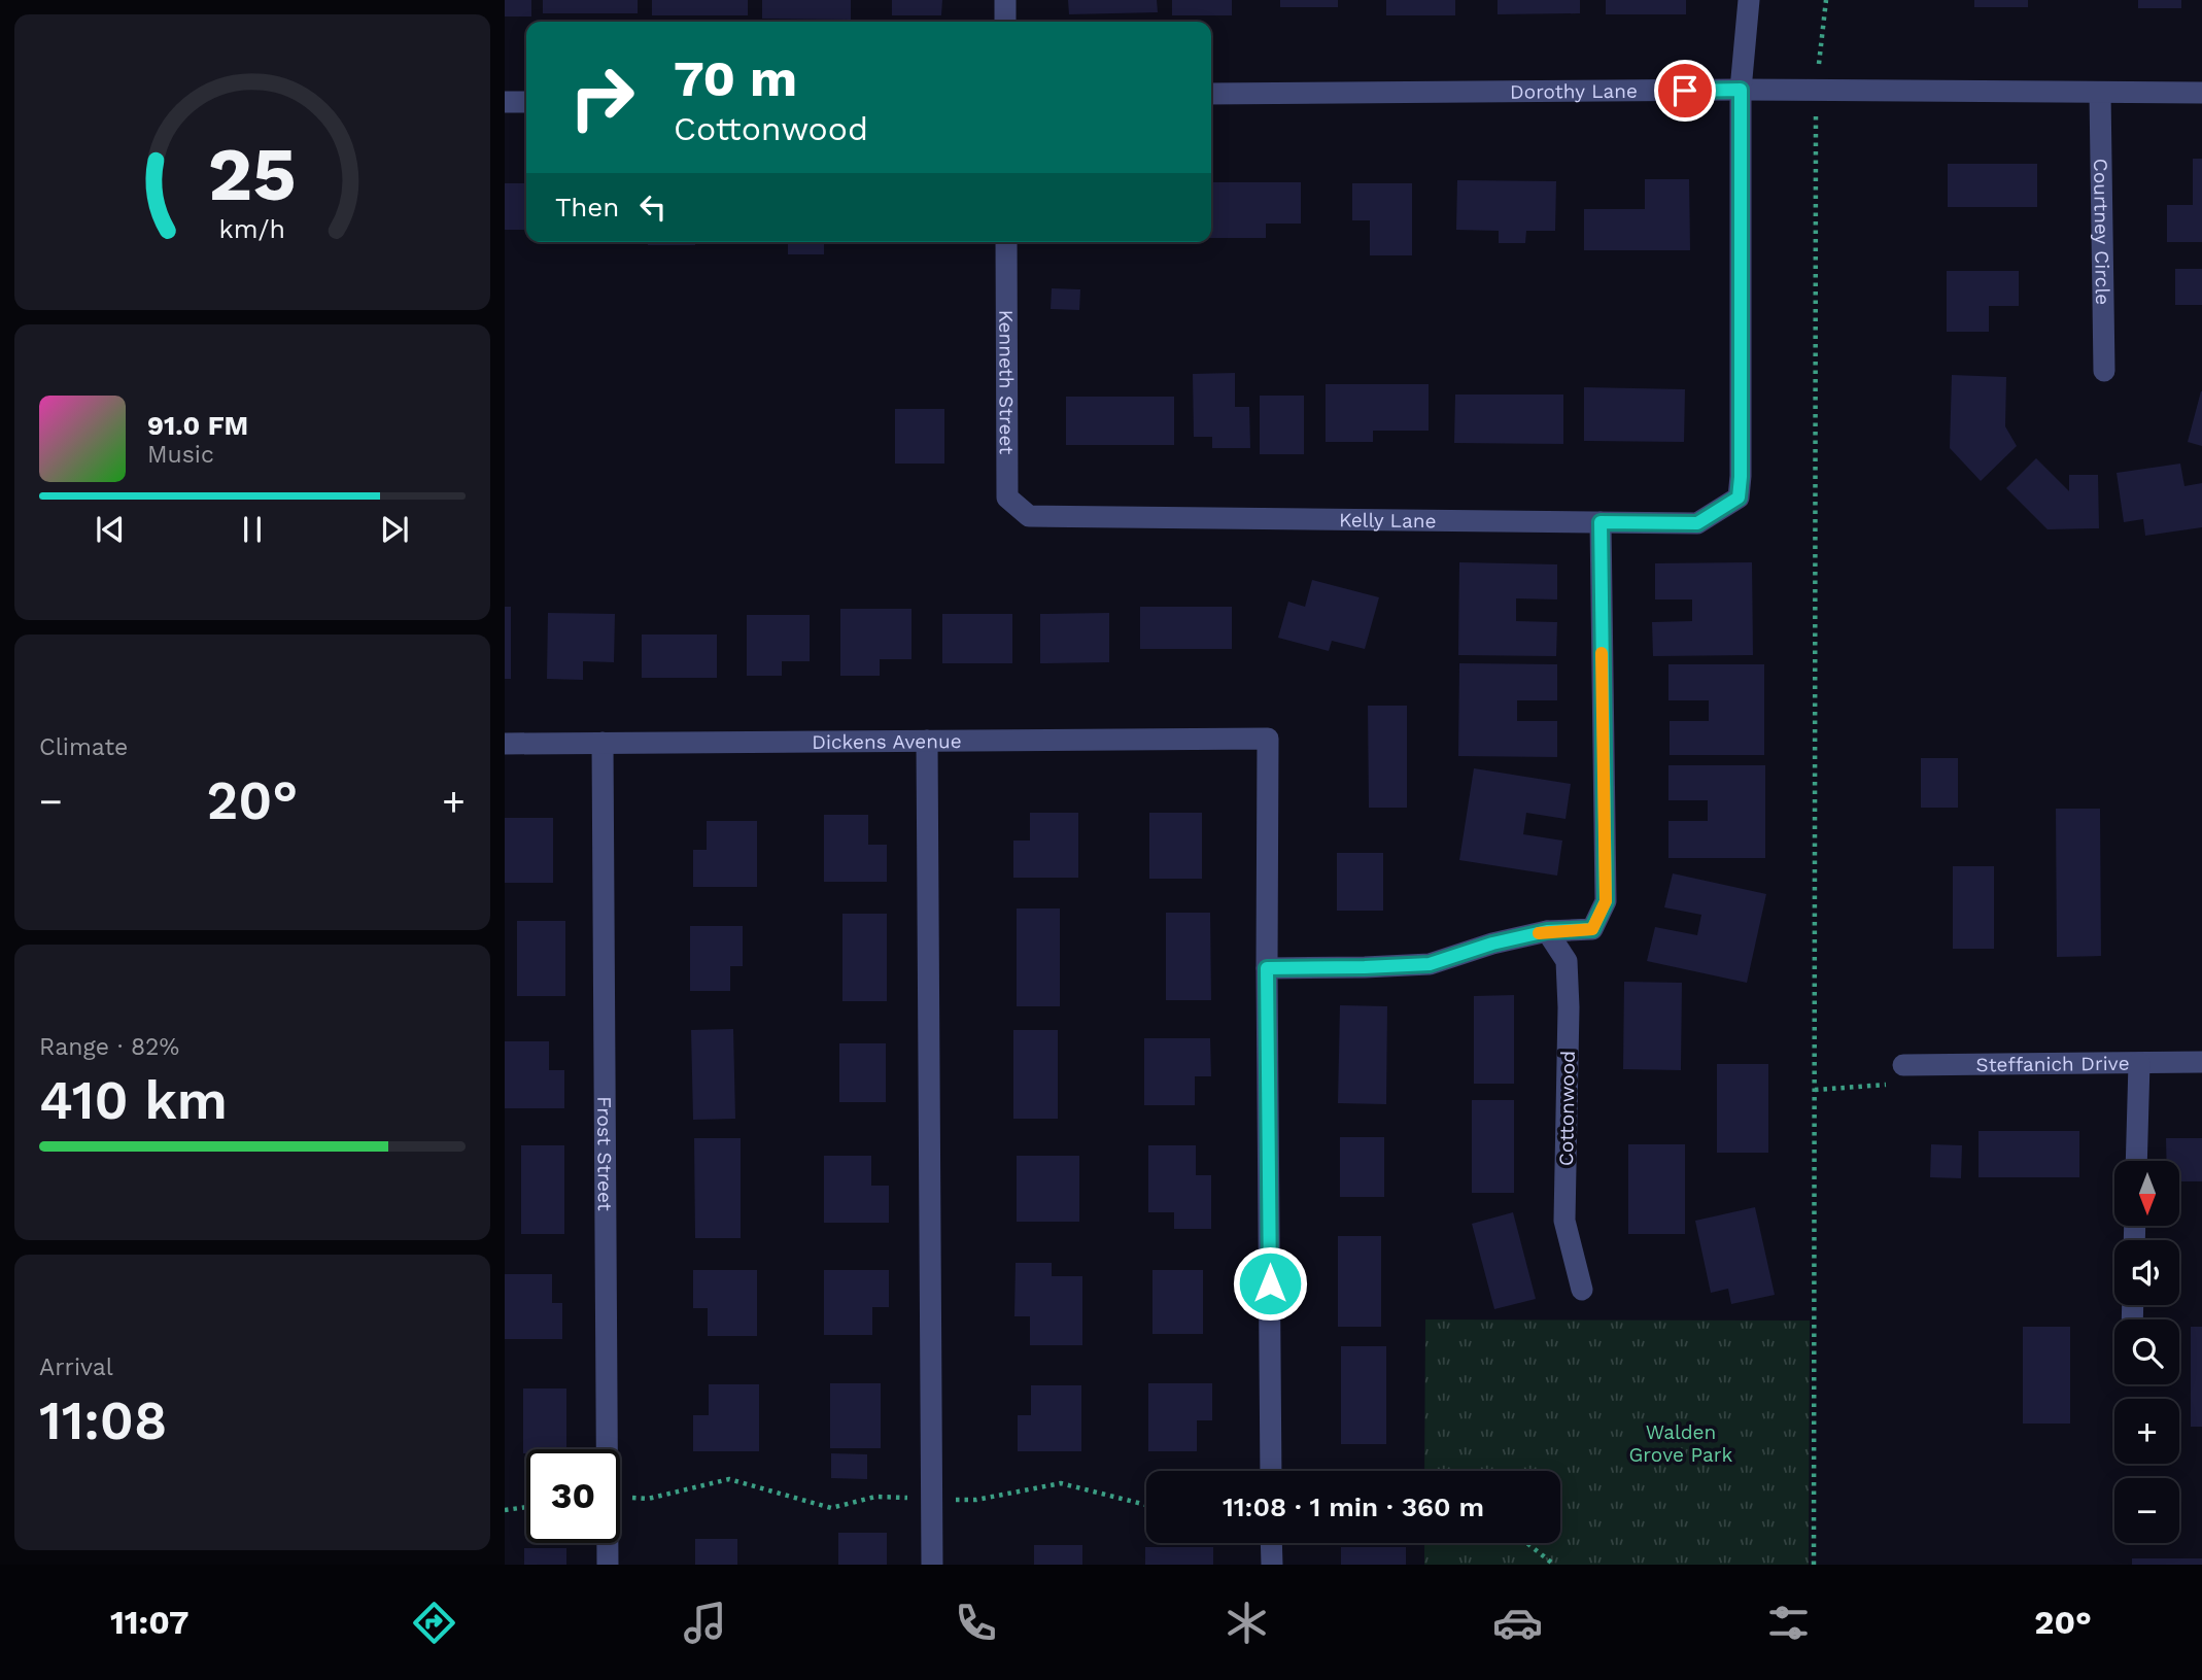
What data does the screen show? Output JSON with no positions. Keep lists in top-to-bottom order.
{
  "streets": {
    "street": [
      "Dorothy Lane",
      "Courtney Circle",
      "Kenneth Street",
      "Kelly Lane",
      "Dickens Avenue",
      "Steffanich Drive",
      "Cottonwood",
      "Frost Street"
    ]
  },
  "crossings": [
    ["Dorothy Lane", "Courtney Circle"],
    ["Dorothy Lane", "Kelly Lane"],
    ["Kenneth Street", "Kelly Lane"],
    ["Dickens Avenue", "Frost Street"]
  ],
  "parks": ["Walden Grove Park"],
  "north": "bottom",
  "page": {
    "turn": ["70 m", "Cottonwood"],
    "then": "Then",
    "song": ["91.0 FM", "Music"],
    "tile": [
      "Climate",
      ["Range · 82%", "410 km"],
      ["Arrival", "11:08"]
    ],
    "heat": ["−", "20°", "+"],
    "map_buttons": ["+", "−"],
    "limit": "30",
    "trip": "11:08 · 1 min · 360 m",
    "tabs": ["11:07", "20°"],
    "gauge": ["25", "km/h"]
  }
}
